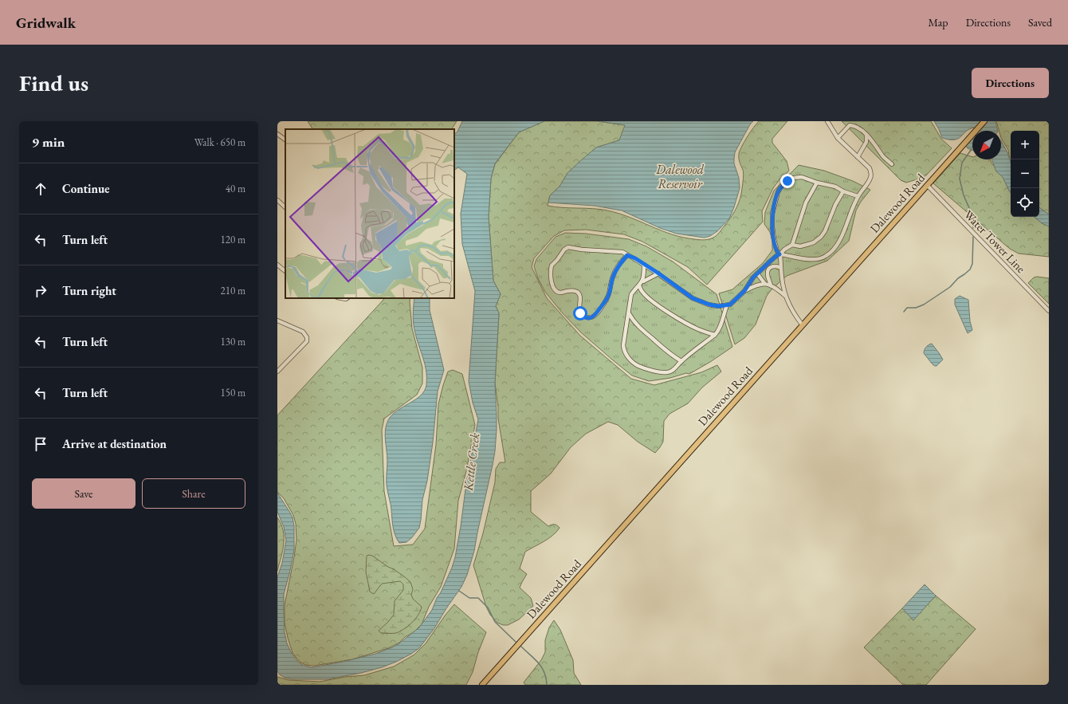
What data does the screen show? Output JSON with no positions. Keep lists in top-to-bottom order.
{
  "streets": {
    "main road": ["Dalewood Road"],
    "street": ["Water Tower Line"]
  },
  "crossings": [
    ["Dalewood Road", "Water Tower Line"]
  ],
  "water": ["Dalewood Reservoir", "Kettle Creek"],
  "north": "bottom left",
  "page": {
    "header": "Gridwalk",
    "nav": ["Map", "Directions", "Saved"],
    "buttons": [
      "Directions",
      ["Save", "Share"]
    ],
    "title": "Find us",
    "heading": ["9 min", "Walk · 650 m"],
    "map_buttons": ["+", "−"],
    "list": [
      ["Continue", "40 m"],
      ["Turn left", "120 m"],
      ["Turn right", "210 m"],
      ["Turn left", "130 m"],
      ["Turn left", "150 m"],
      "Arrive at destination"
    ]
  }
}
